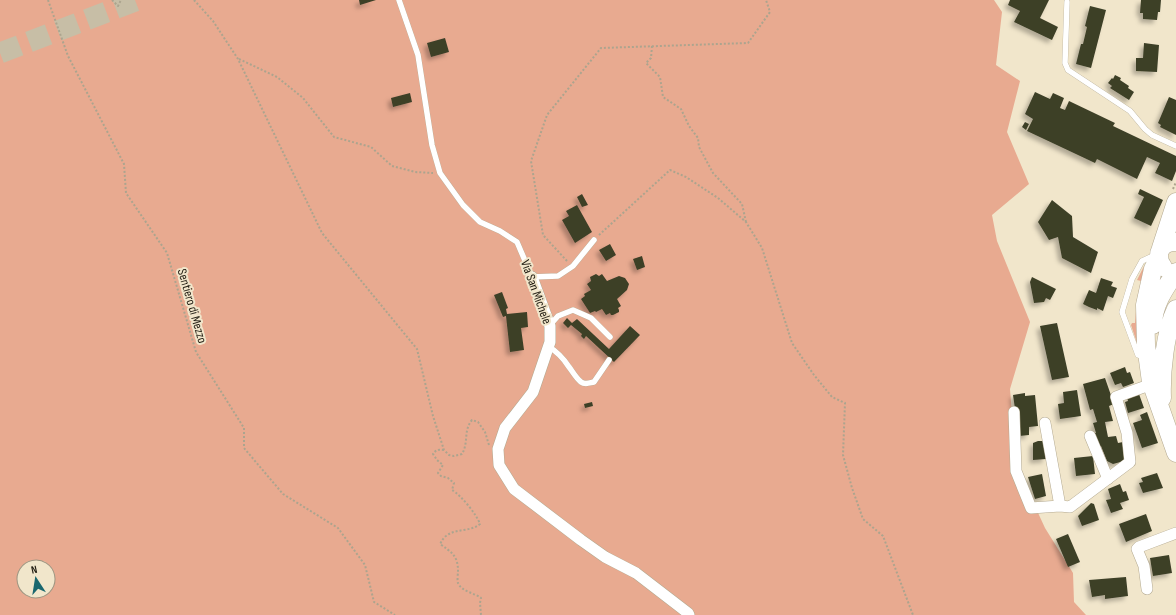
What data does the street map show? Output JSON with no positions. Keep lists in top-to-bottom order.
{
  "streets": {
    "street": ["Via San Michele"],
    "path": ["Sentiero di Mezzo"]
  },
  "north": "top"
}
